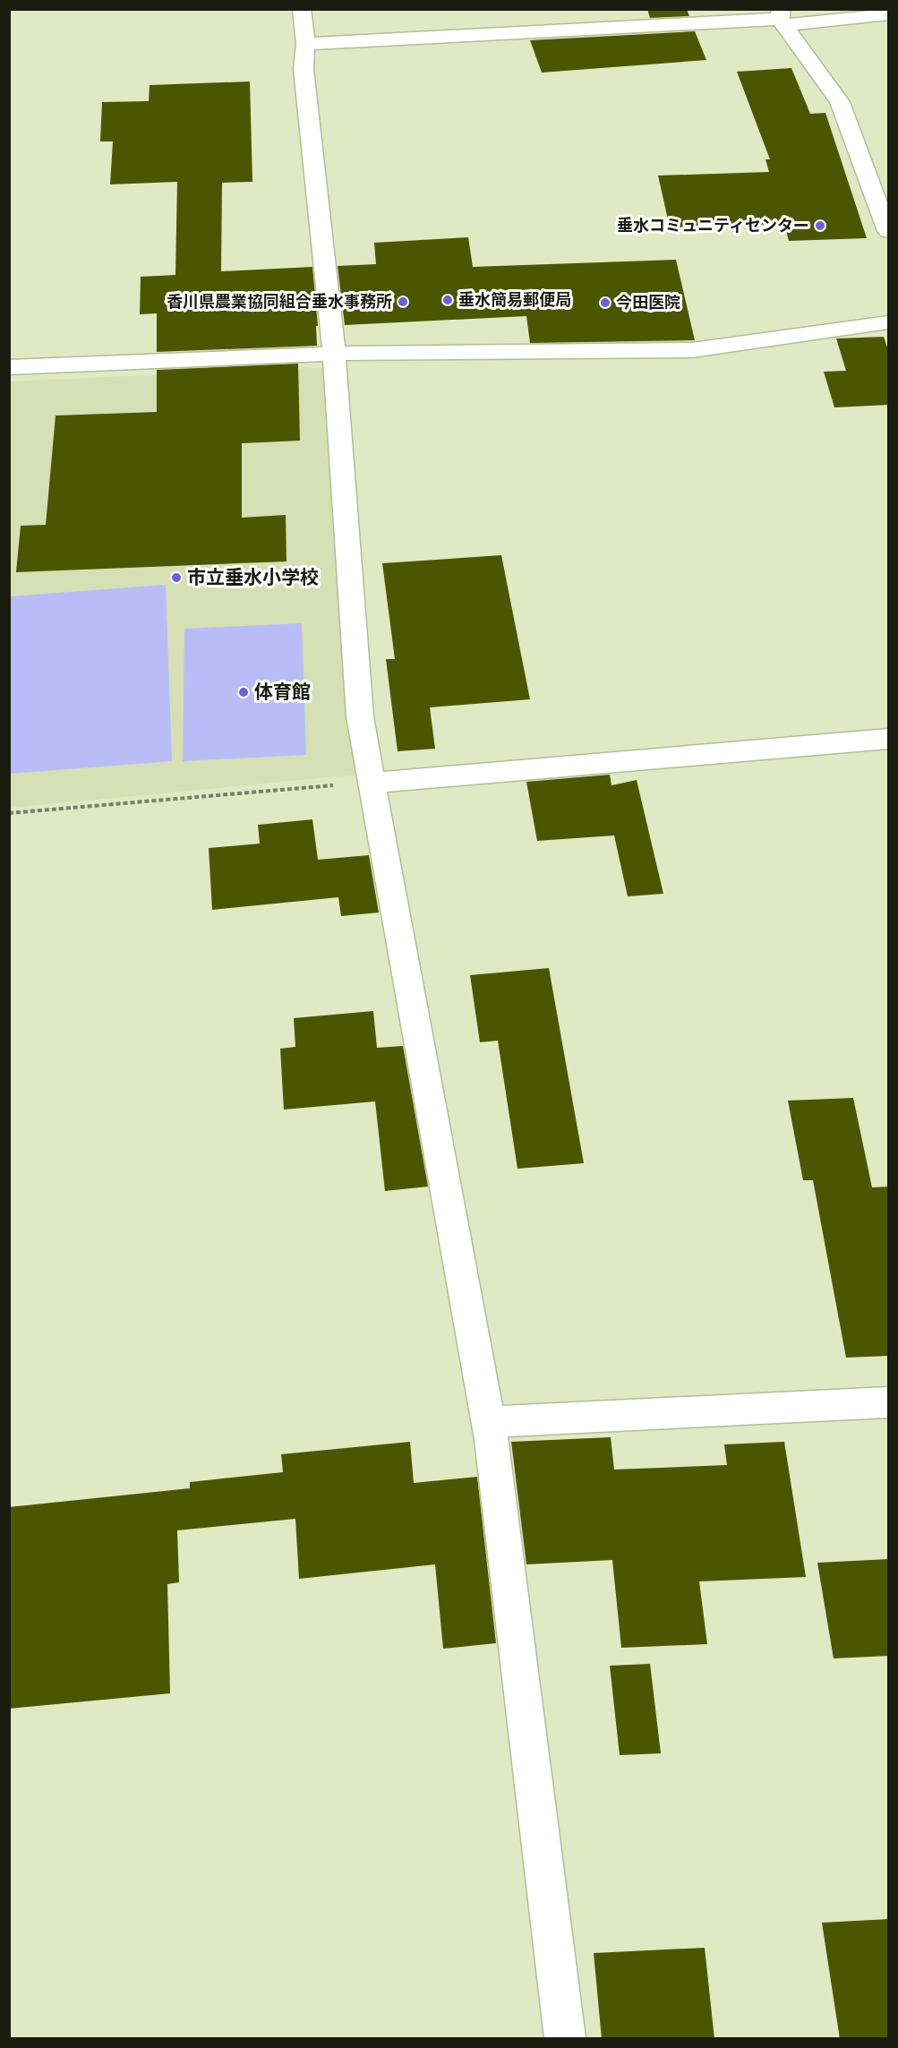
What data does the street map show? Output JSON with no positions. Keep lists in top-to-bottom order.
{
  "places": [
    "垂水コミュニティセンター",
    "垂水簡易郵便局",
    "香川県農業協同組合垂水事務所",
    "今田医院",
    "市立垂水小学校",
    "体育館"
  ]
}
